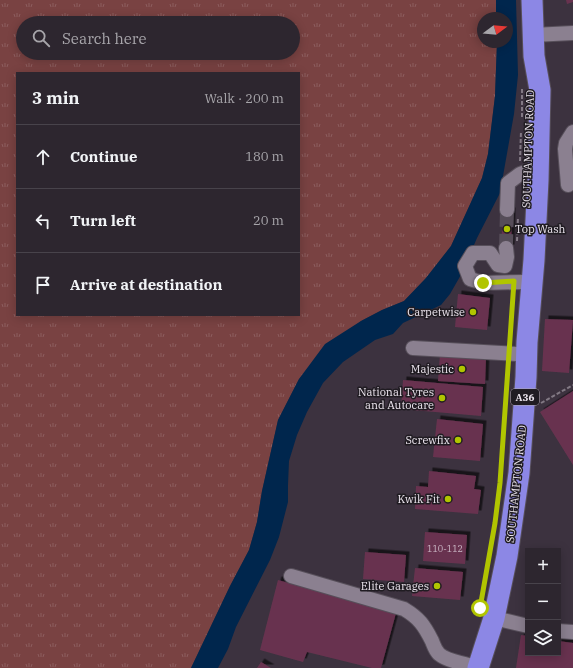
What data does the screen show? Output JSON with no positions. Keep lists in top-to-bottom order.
{
  "streets": {
    "highway": ["SOUTHAMPTON ROAD", "A36"]
  },
  "places": [
    "Top Wash",
    "Carpetwise",
    "Majestic",
    "National Tyres and Autocare",
    "Screwfix",
    "Kwik Fit",
    "Elite Garages"
  ],
  "house_numbers": ["110-112"],
  "north": "right",
  "page": {
    "search": "Search here",
    "heading": ["3 min", "Walk · 200 m"],
    "list": [
      ["Continue", "180 m"],
      ["Turn left", "20 m"],
      "Arrive at destination"
    ],
    "map_buttons": ["+", "−"]
  }
}
